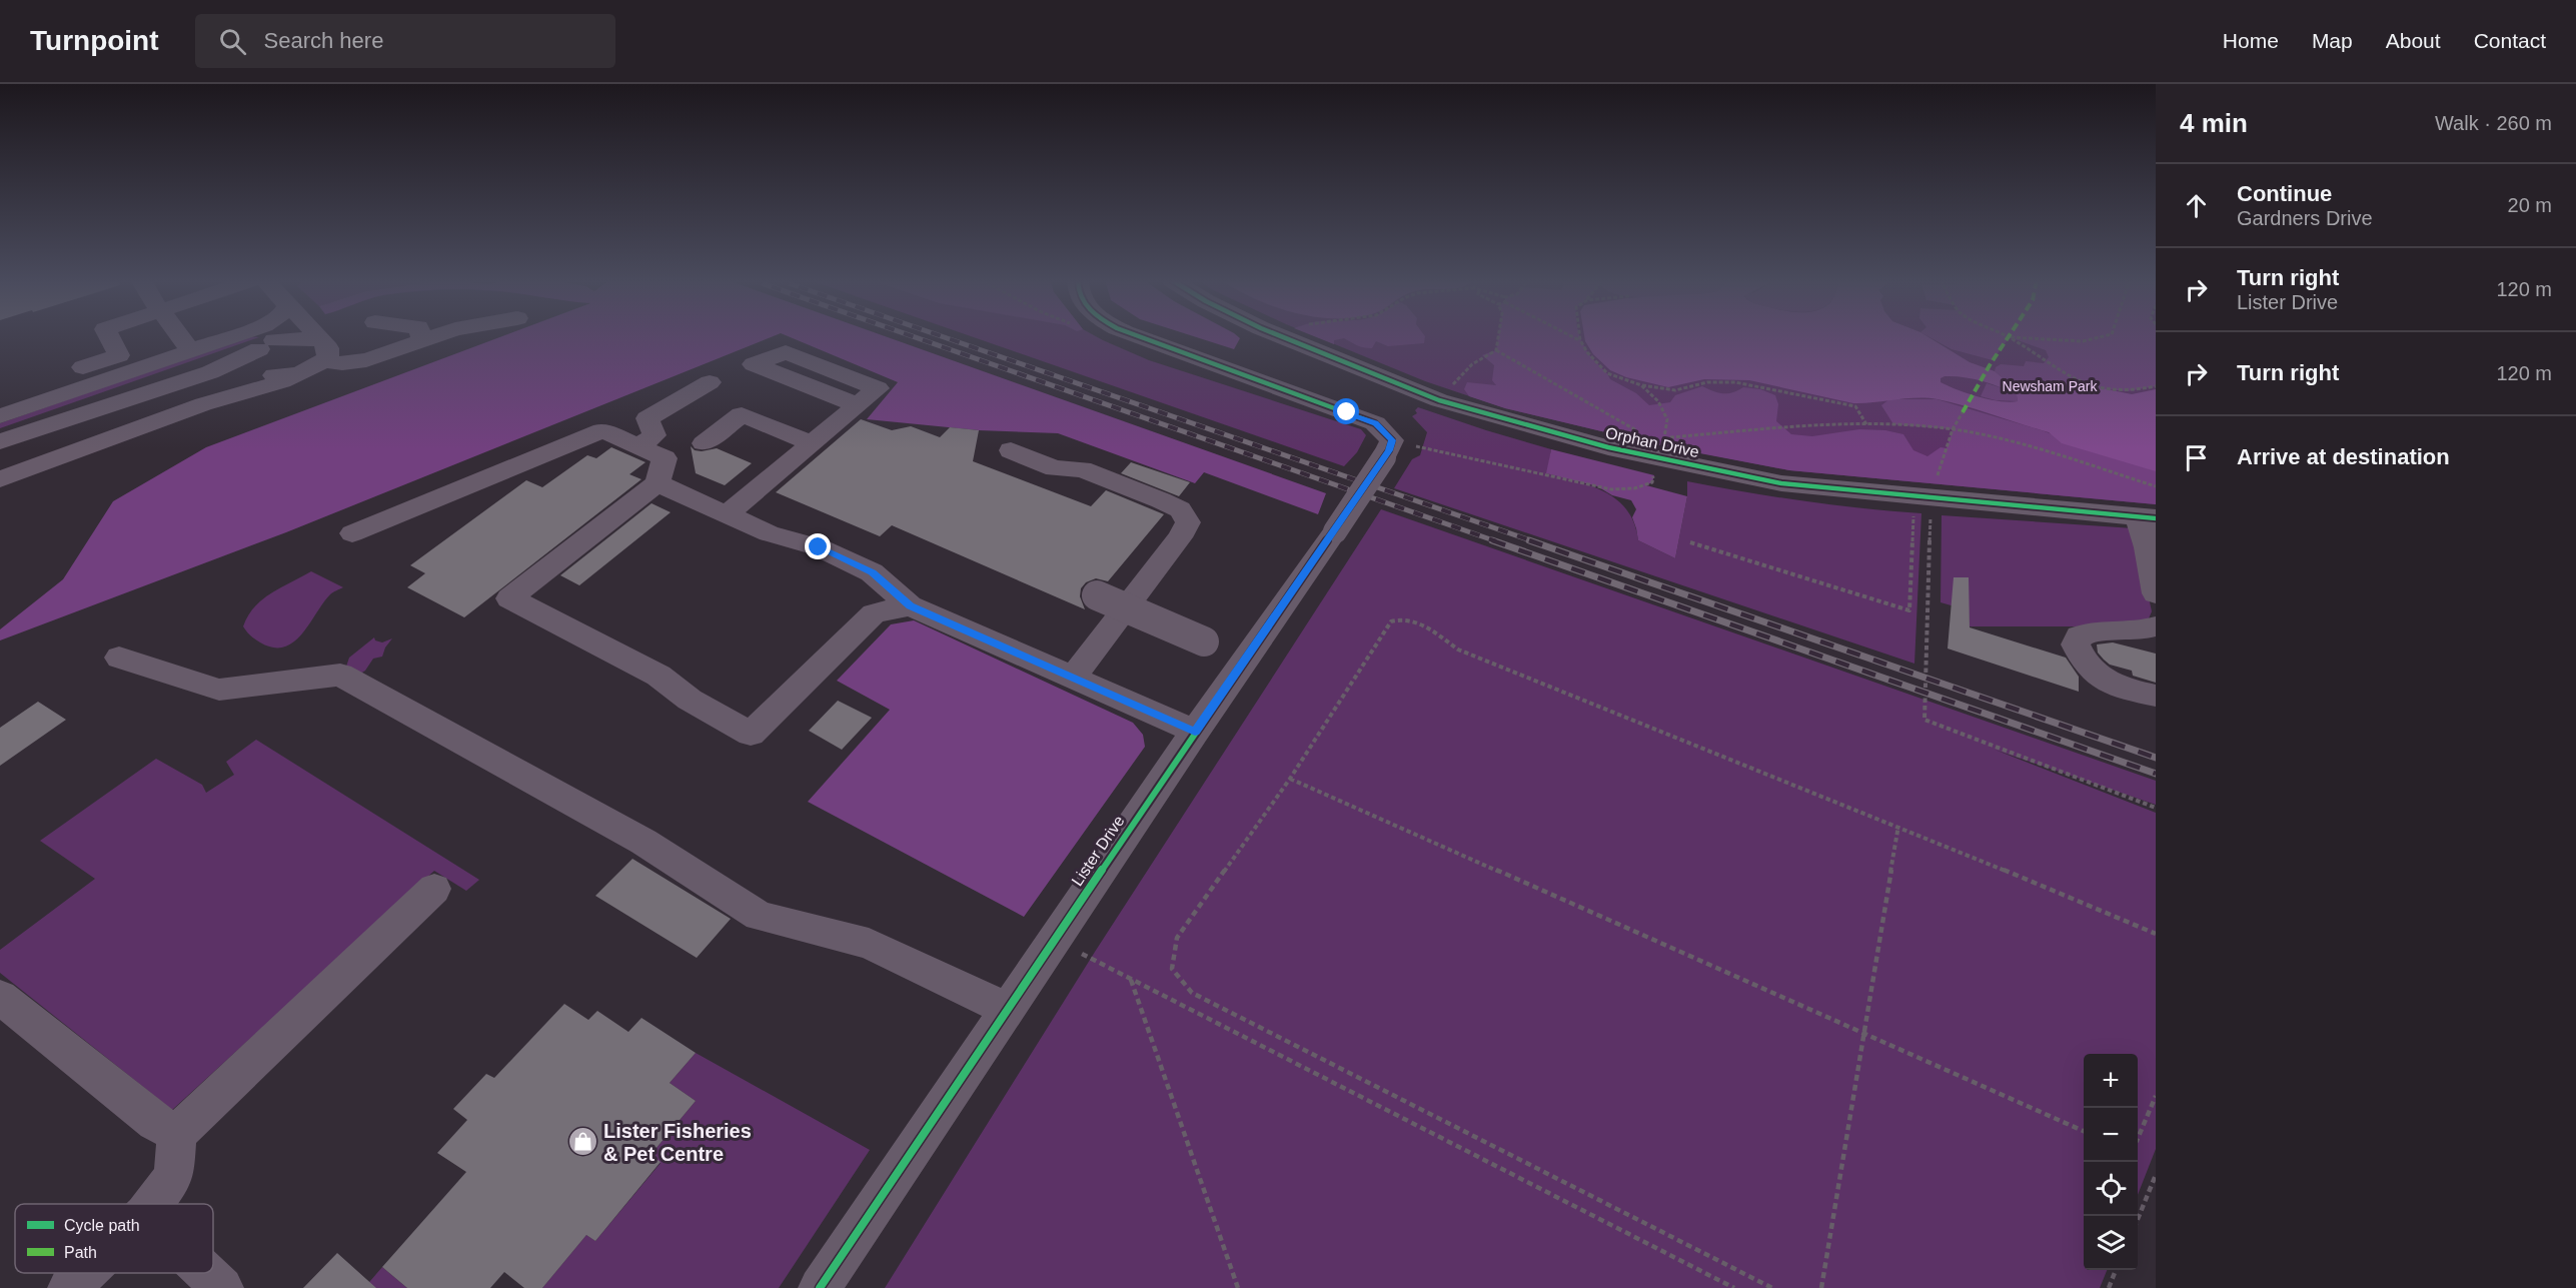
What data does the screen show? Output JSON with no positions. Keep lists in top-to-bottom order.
{
  "streets": {
    "street": ["Orphan Drive", "Lister Drive"]
  },
  "parks": ["Newsham Park"],
  "places": {
    "shop": ["Lister Fisheries & Pet Centre"]
  },
  "legend": ["Cycle path", "Path"],
  "page": {
    "header": "Turnpoint",
    "search": "Search here",
    "nav": [
      "Home",
      "Map",
      "About",
      "Contact"
    ],
    "heading": ["4 min", "Walk · 260 m"],
    "list": [
      ["Continue", "Gardners Drive", "20 m"],
      ["Turn right", "Lister Drive", "120 m"],
      ["Turn right", "120 m"],
      "Arrive at destination"
    ],
    "map_buttons": ["+", "−"]
  }
}
